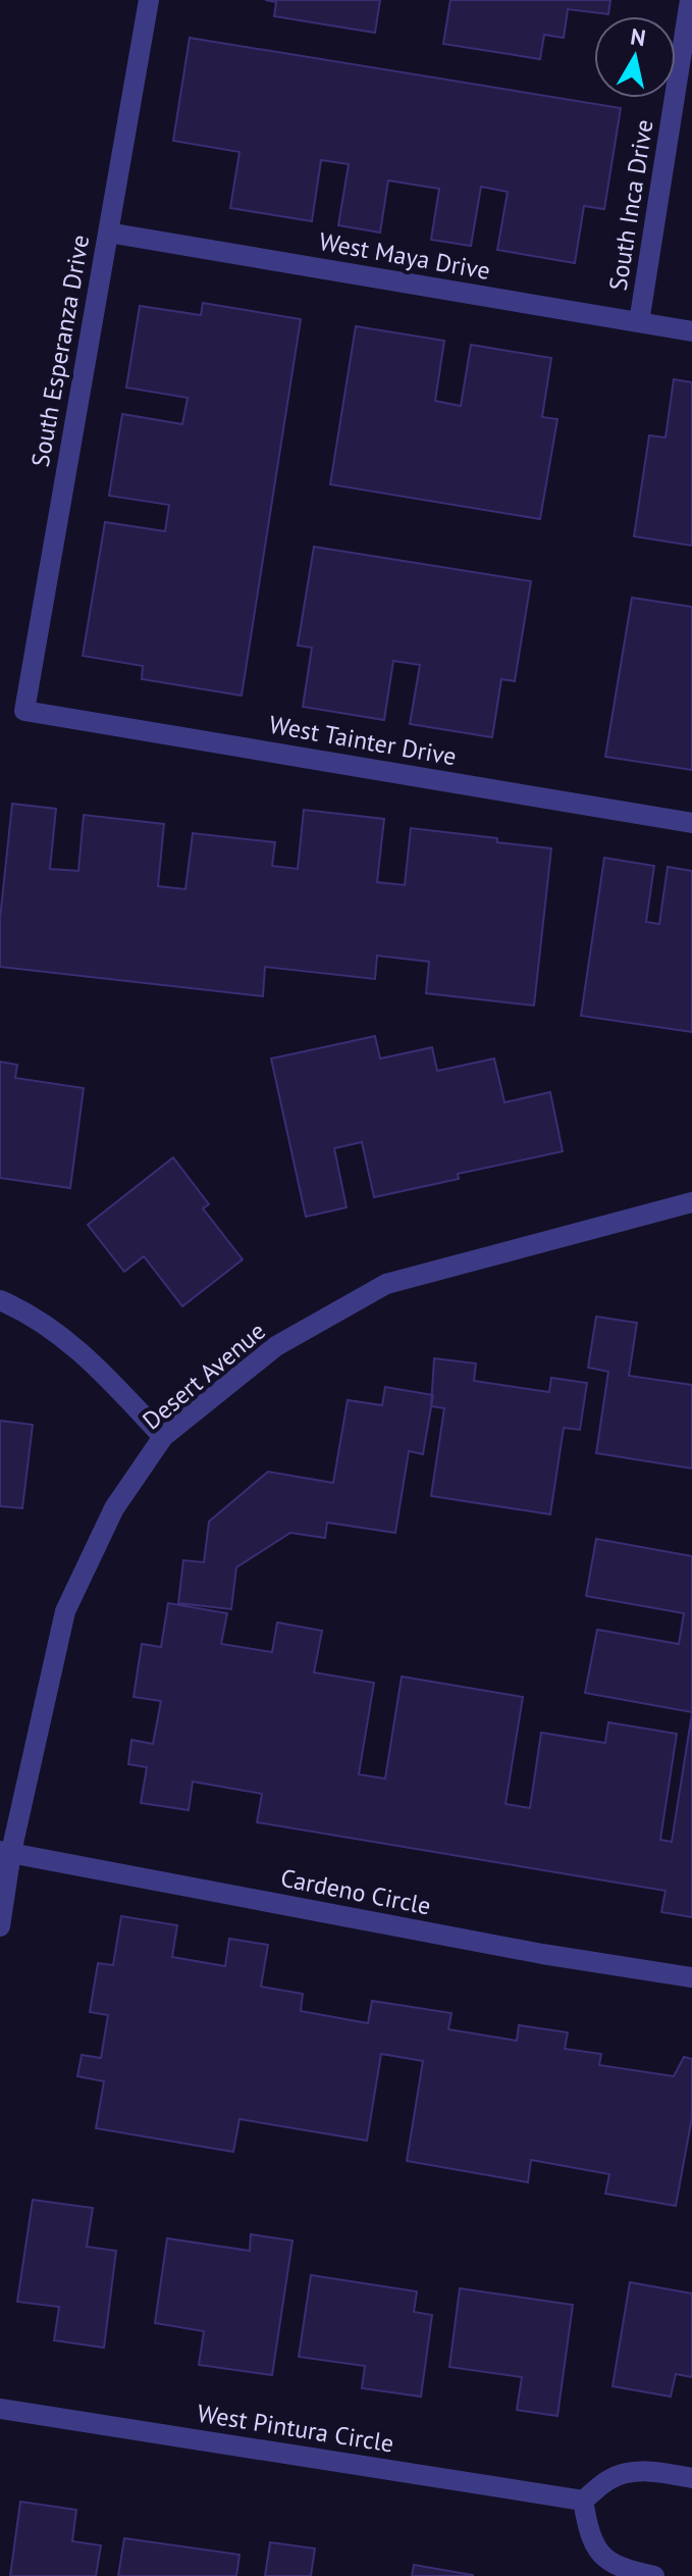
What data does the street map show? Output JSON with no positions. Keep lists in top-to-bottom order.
{
  "streets": {
    "street": [
      "South Inca Drive",
      "West Maya Drive",
      "South Esperanza Drive",
      "West Tainter Drive",
      "Desert Avenue",
      "Cardeno Circle",
      "West Pintura Circle"
    ]
  },
  "crossings": [
    ["South Inca Drive", "West Maya Drive"],
    ["West Maya Drive", "South Esperanza Drive"],
    ["South Esperanza Drive", "West Tainter Drive"],
    ["Desert Avenue", "Cardeno Circle"]
  ],
  "north": "top"
}
